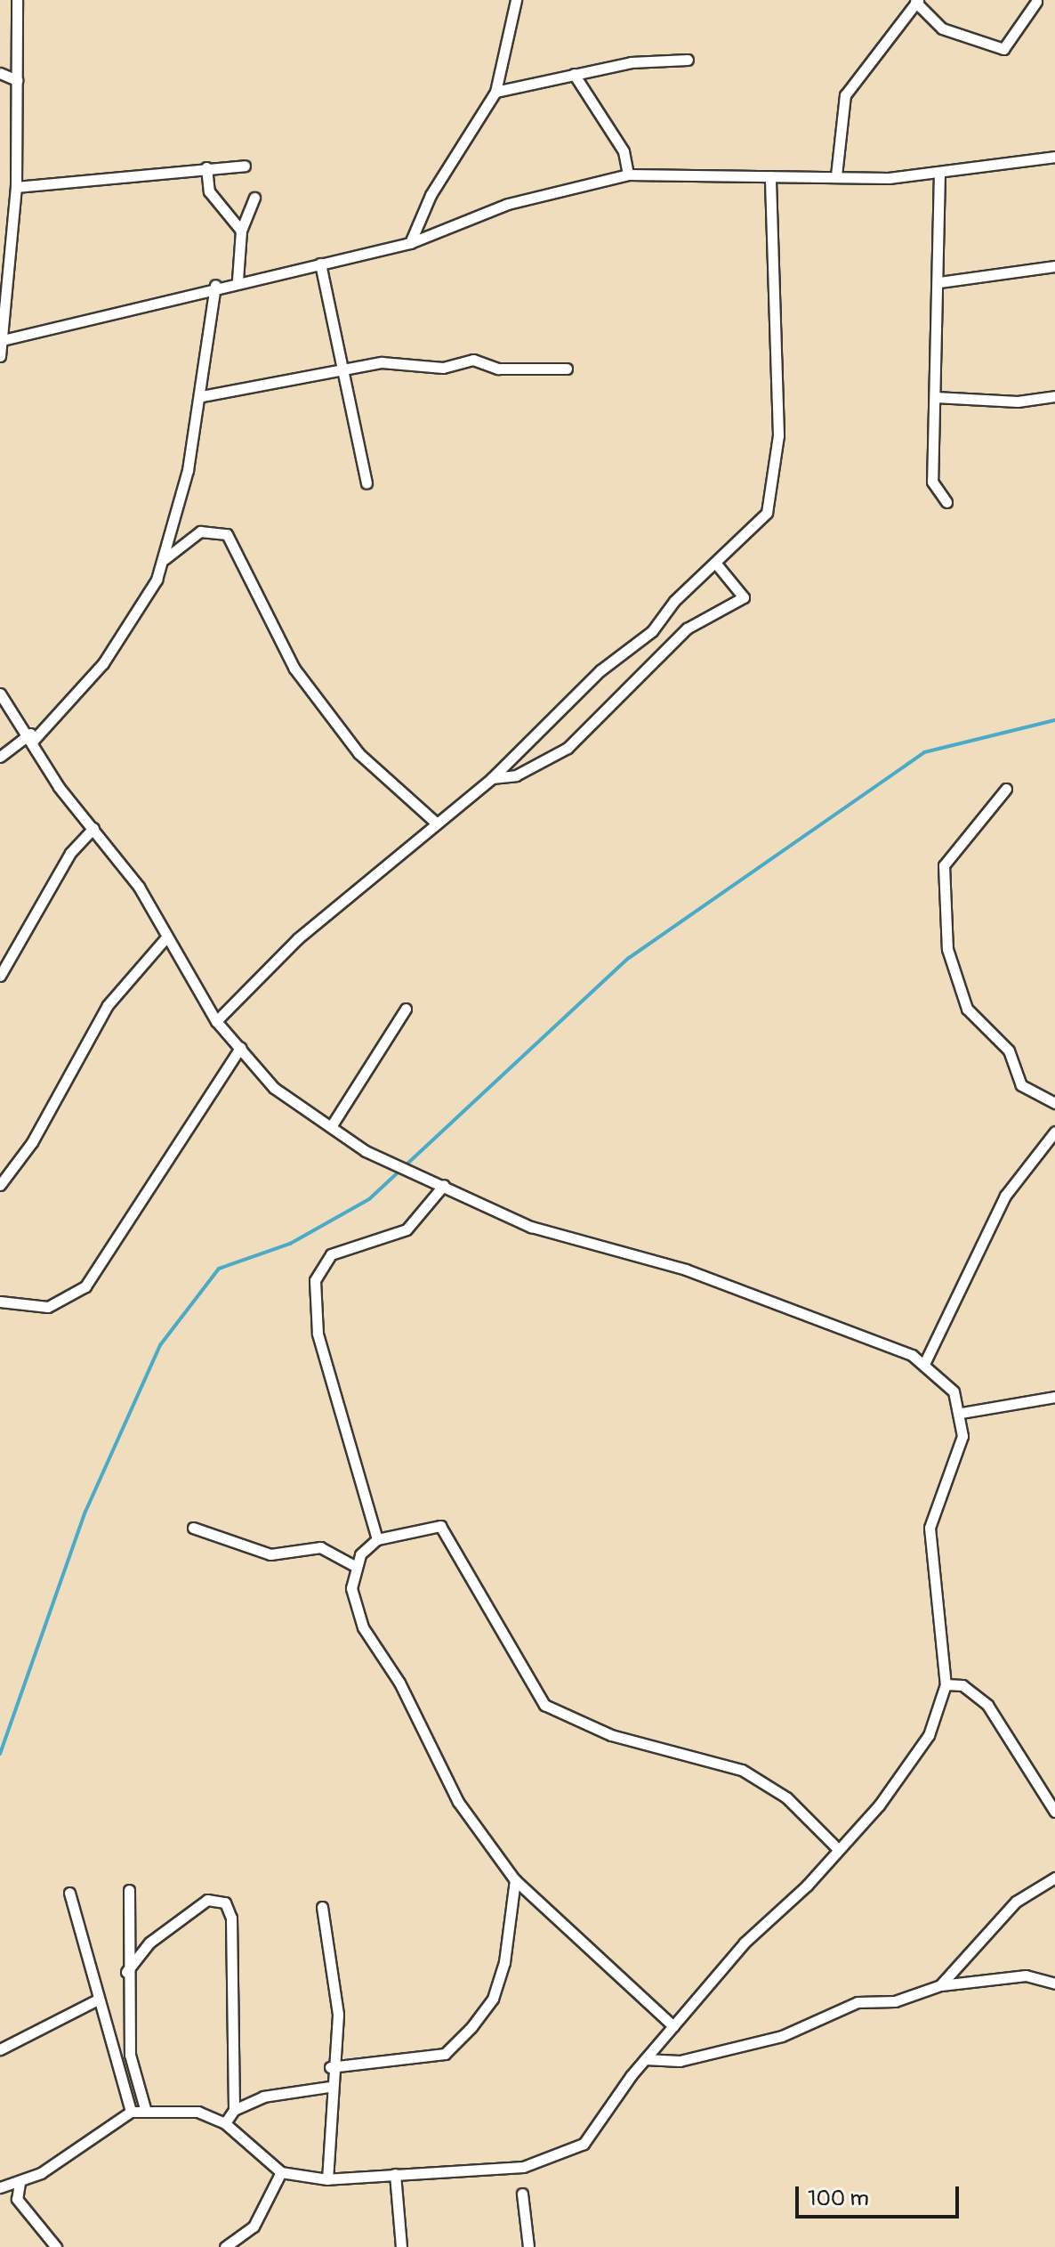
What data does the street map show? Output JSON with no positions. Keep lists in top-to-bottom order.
{
  "scale_bar": "100 m"
}
